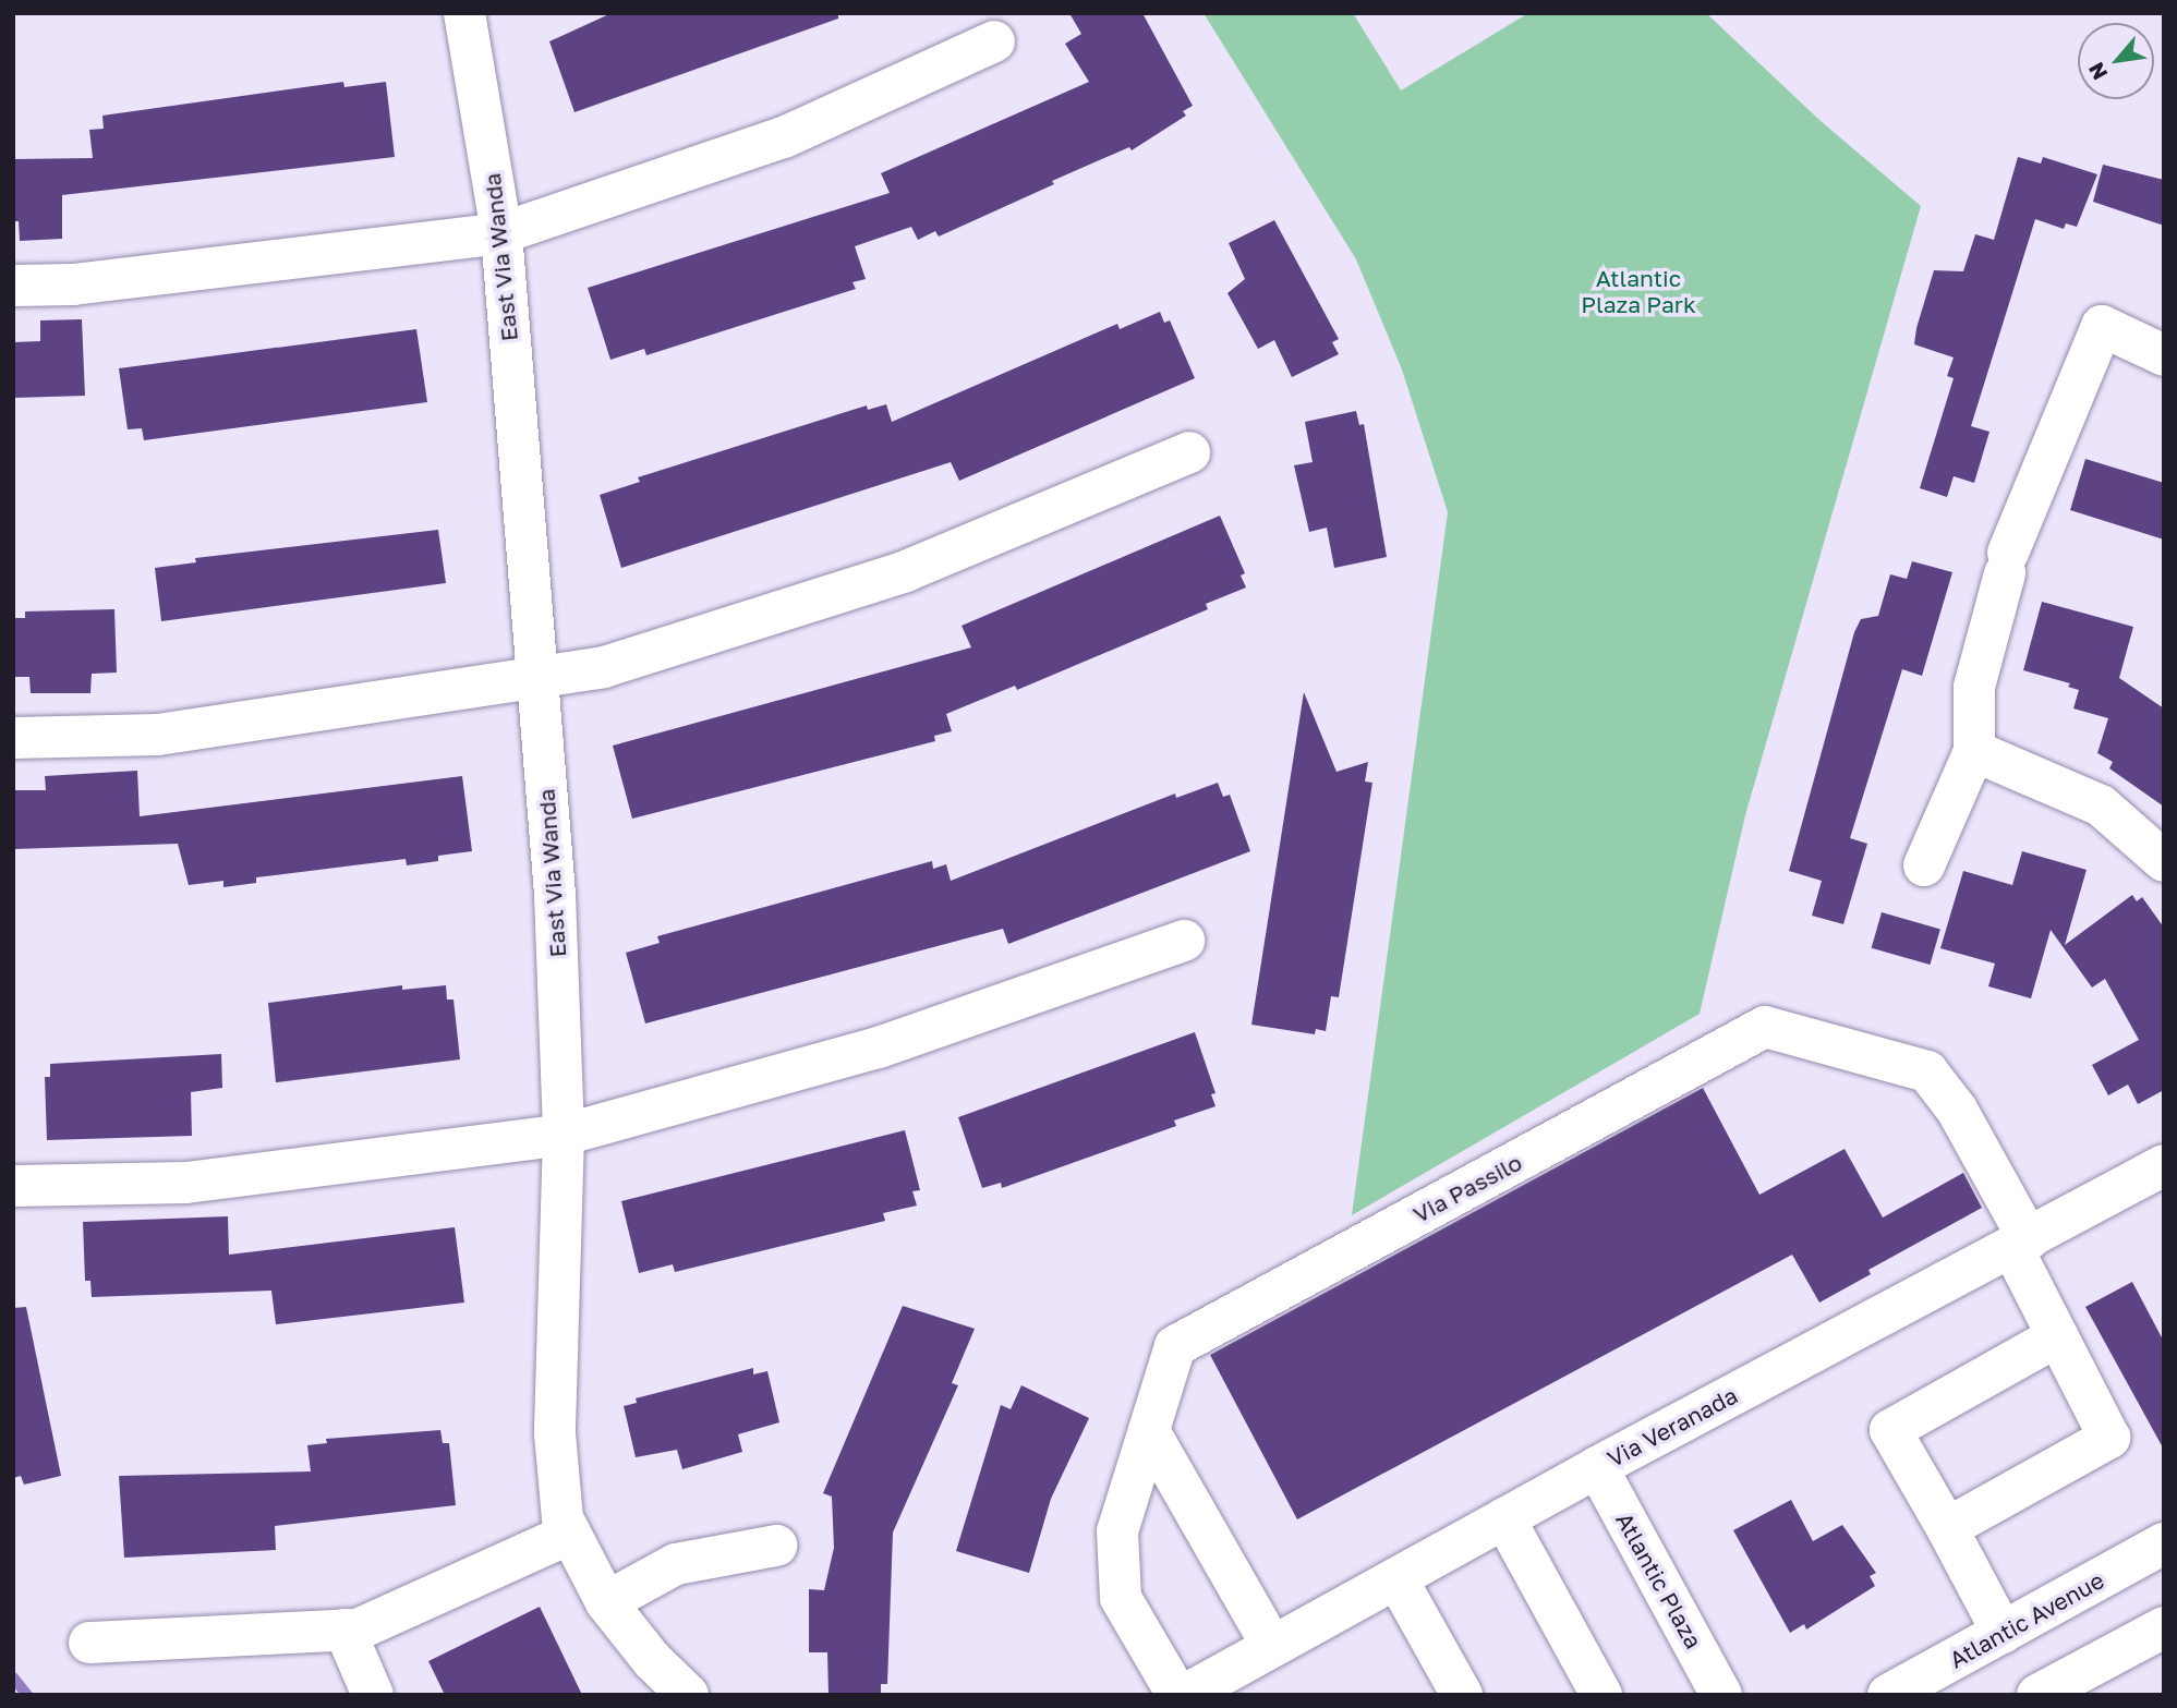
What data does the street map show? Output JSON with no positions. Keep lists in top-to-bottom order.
{
  "streets": {
    "street": [
      "East Via Wanda",
      "Via Passilo",
      "Via Veranada",
      "Atlantic Plaza",
      "Atlantic Avenue"
    ]
  },
  "crossings": [
    ["Via Passilo", "Via Veranada"],
    ["Via Veranada", "Atlantic Plaza"]
  ],
  "parks": ["Atlantic Plaza Park"],
  "north": "bottom left"
}
